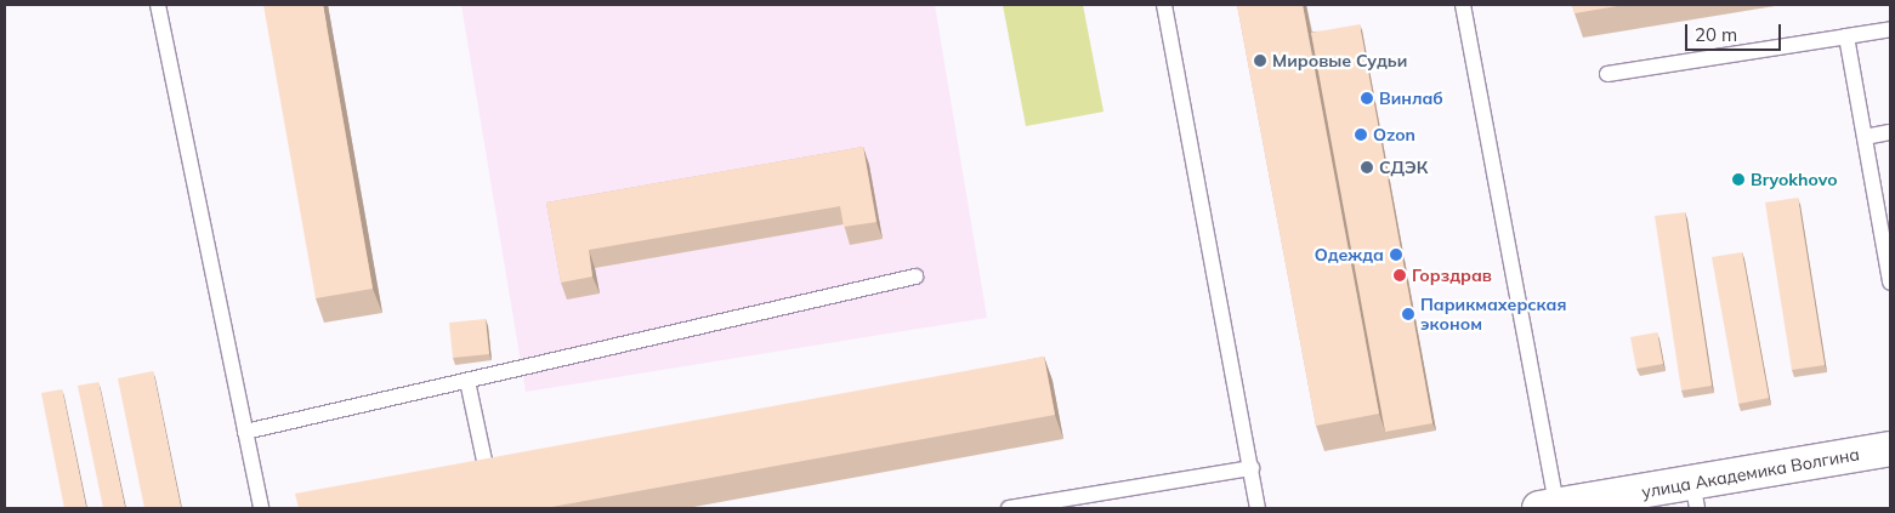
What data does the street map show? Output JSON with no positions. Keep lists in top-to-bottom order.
{
  "streets": {
    "street": ["улица Академика Волгина"]
  },
  "places": [
    "Мировые Судьи",
    "Винлаб",
    "Ozon",
    "СДЭК",
    "Bryokhovo",
    "Одежда",
    "Горздрав",
    "Парикмахерская эконом"
  ],
  "scale_bar": "20 m"
}
